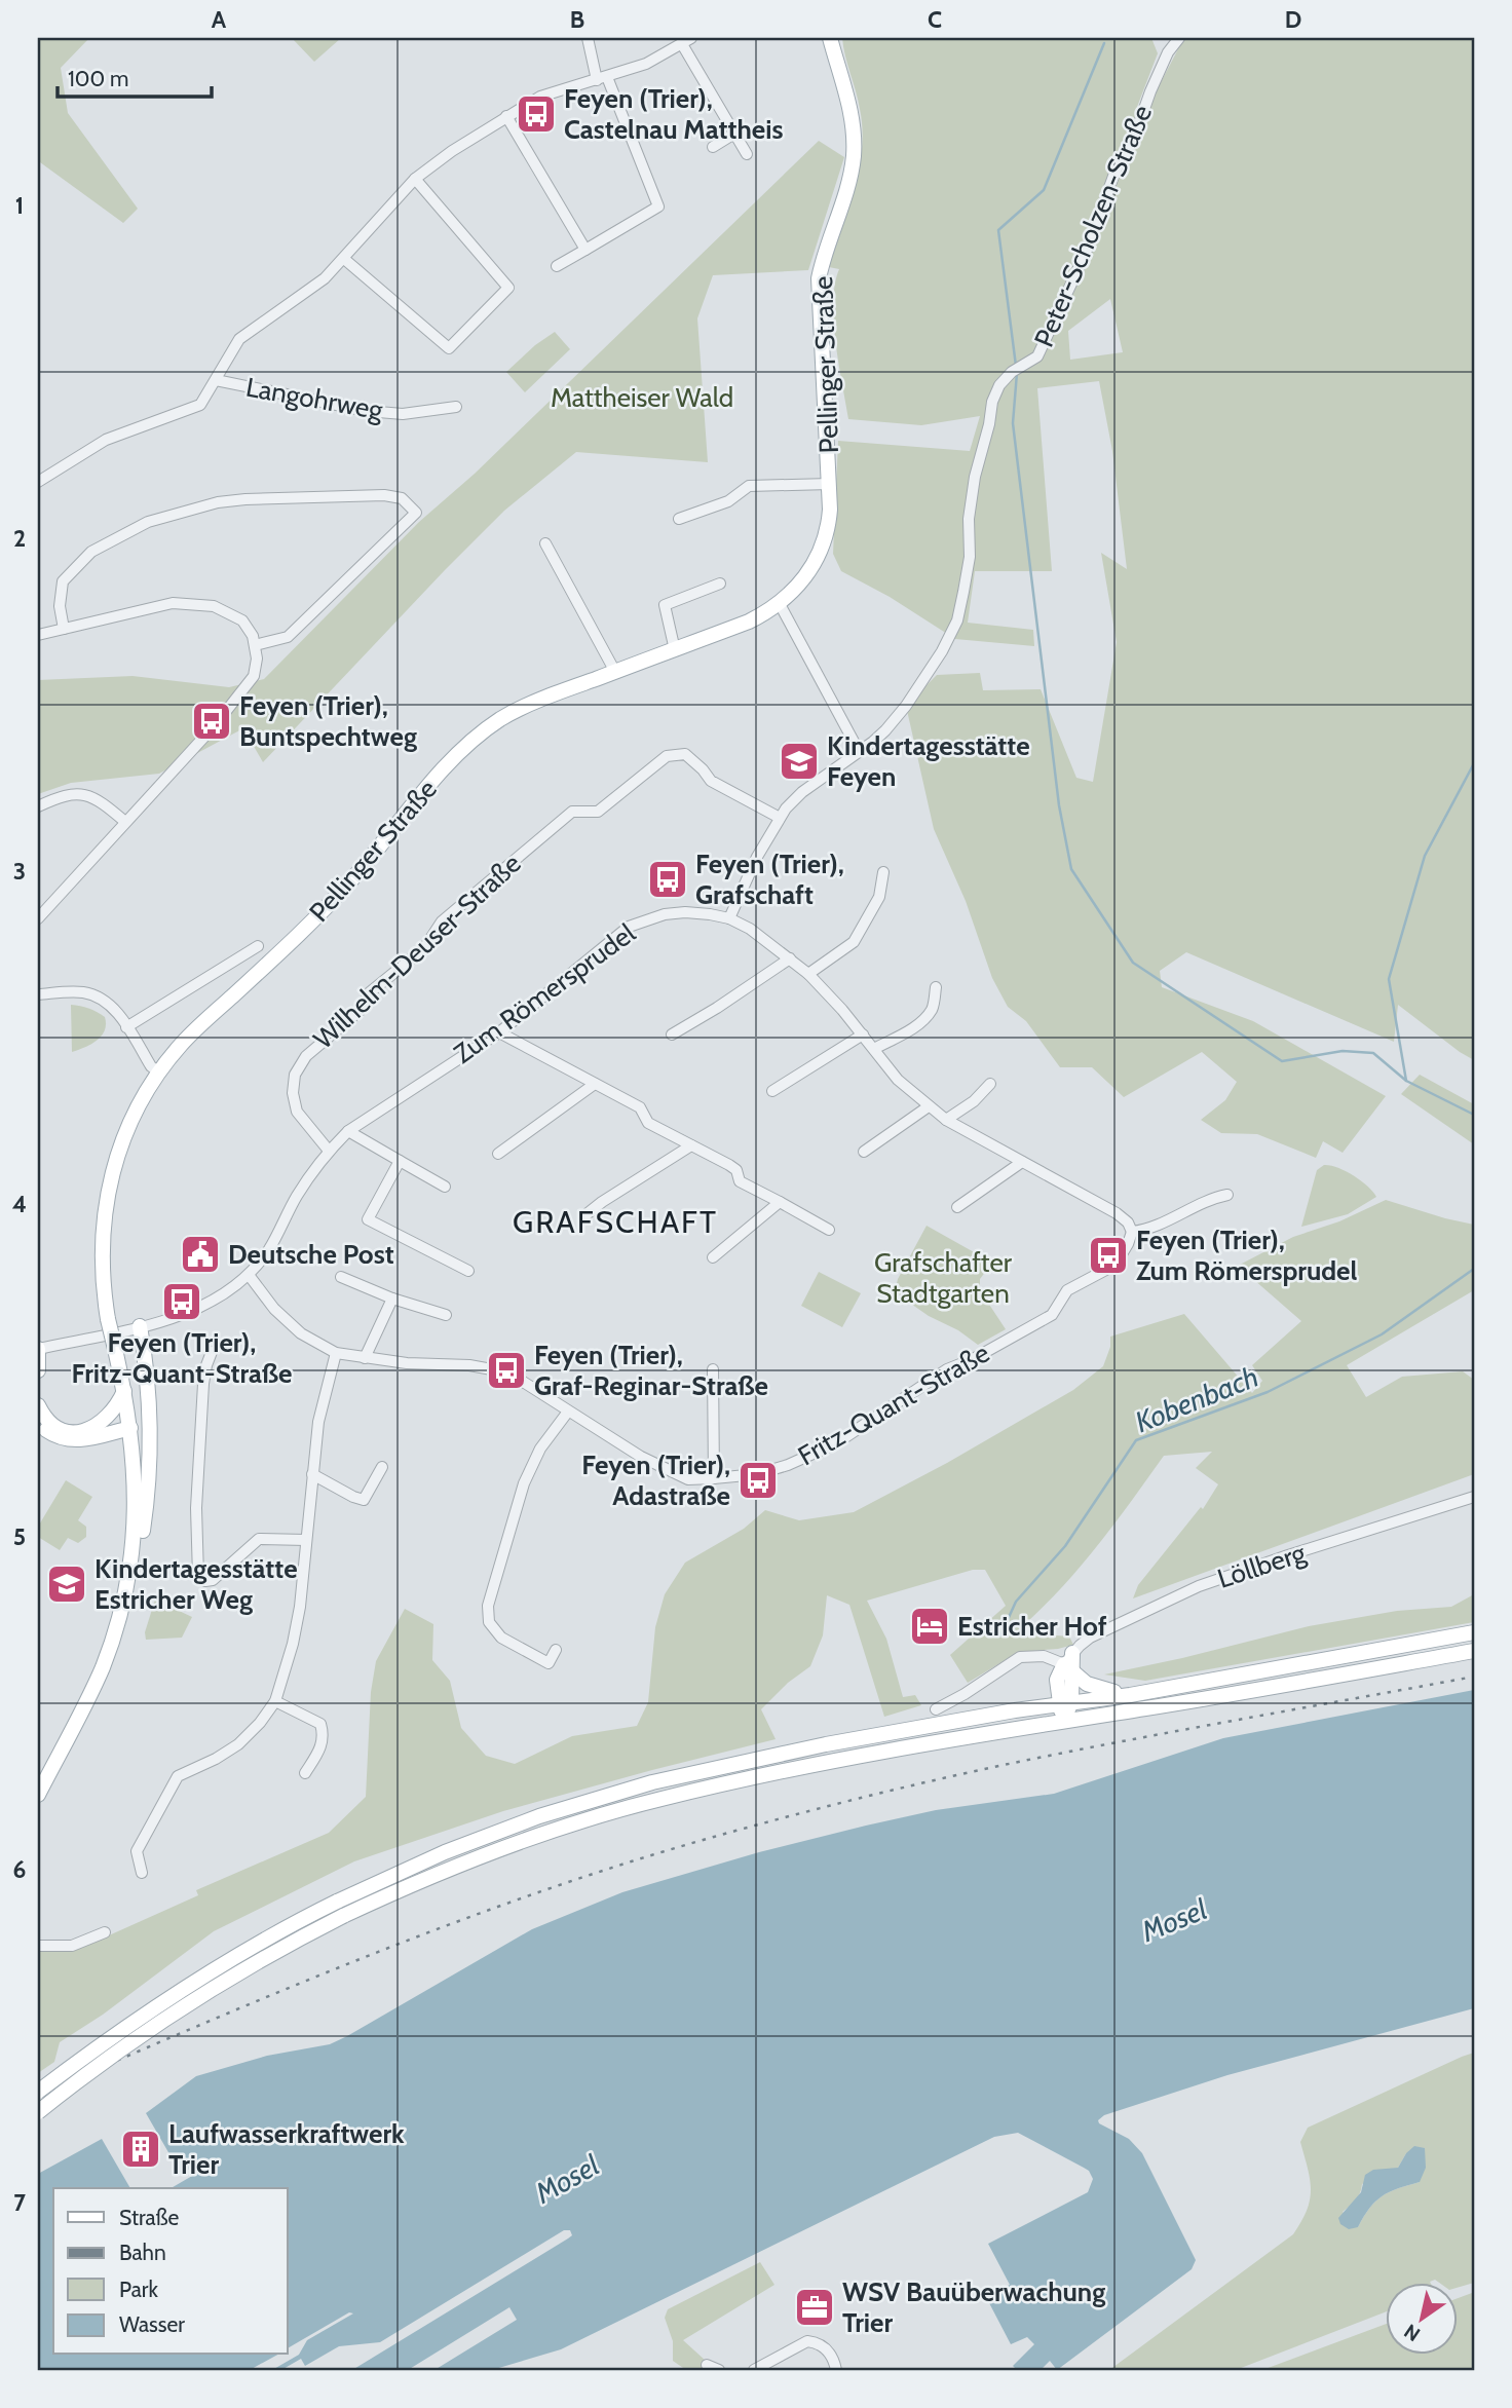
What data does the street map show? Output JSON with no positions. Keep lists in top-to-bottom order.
{
  "streets": {
    "main road": ["Pellinger Straße"],
    "street": [
      "Peter-Scholzen-Straße",
      "Langohrweg",
      "Wilhelm-Deuser-Straße",
      "Zum Römersprudel",
      "Fritz-Quant-Straße",
      "Löllberg"
    ]
  },
  "crossings": [
    ["Peter-Scholzen-Straße", "Wilhelm-Deuser-Straße"],
    ["Peter-Scholzen-Straße", "Zum Römersprudel"],
    ["Wilhelm-Deuser-Straße", "Zum Römersprudel"],
    ["Zum Römersprudel", "Fritz-Quant-Straße"]
  ],
  "districts": ["GRAFSCHAFT"],
  "water": ["Kobenbach", "Mosel"],
  "parks": ["Mattheiser Wald", "Grafschafter Stadtgarten"],
  "places": {
    "bus stop": [
      "Feyen (Trier), Castelnau Mattheis",
      "Feyen (Trier), Buntspechtweg",
      "Feyen (Trier), Grafschaft",
      "Feyen (Trier), Zum Römersprudel",
      "Feyen (Trier), Fritz-Quant-Straße",
      "Feyen (Trier), Graf-Reginar-Straße",
      "Feyen (Trier), Adastraße"
    ],
    "school or university": ["Kindertagesstätte Feyen", "Kindertagesstätte Estricher Weg"],
    "public building": ["Deutsche Post"],
    "hotel": ["Estricher Hof"],
    "building": ["Laufwasserkraftwerk Trier"],
    "office": ["WSV Bauüberwachung Trier"]
  },
  "legend": [
    "Straße",
    "Bahn",
    "Park",
    "Wasser"
  ],
  "scale_bar": "100 m",
  "north": "bottom left",
  "grid": {
    "columns": [
      "A",
      "B",
      "C",
      "D"
    ],
    "rows": [
      "1",
      "2",
      "3",
      "4",
      "5",
      "6",
      "7"
    ]
  }
}
